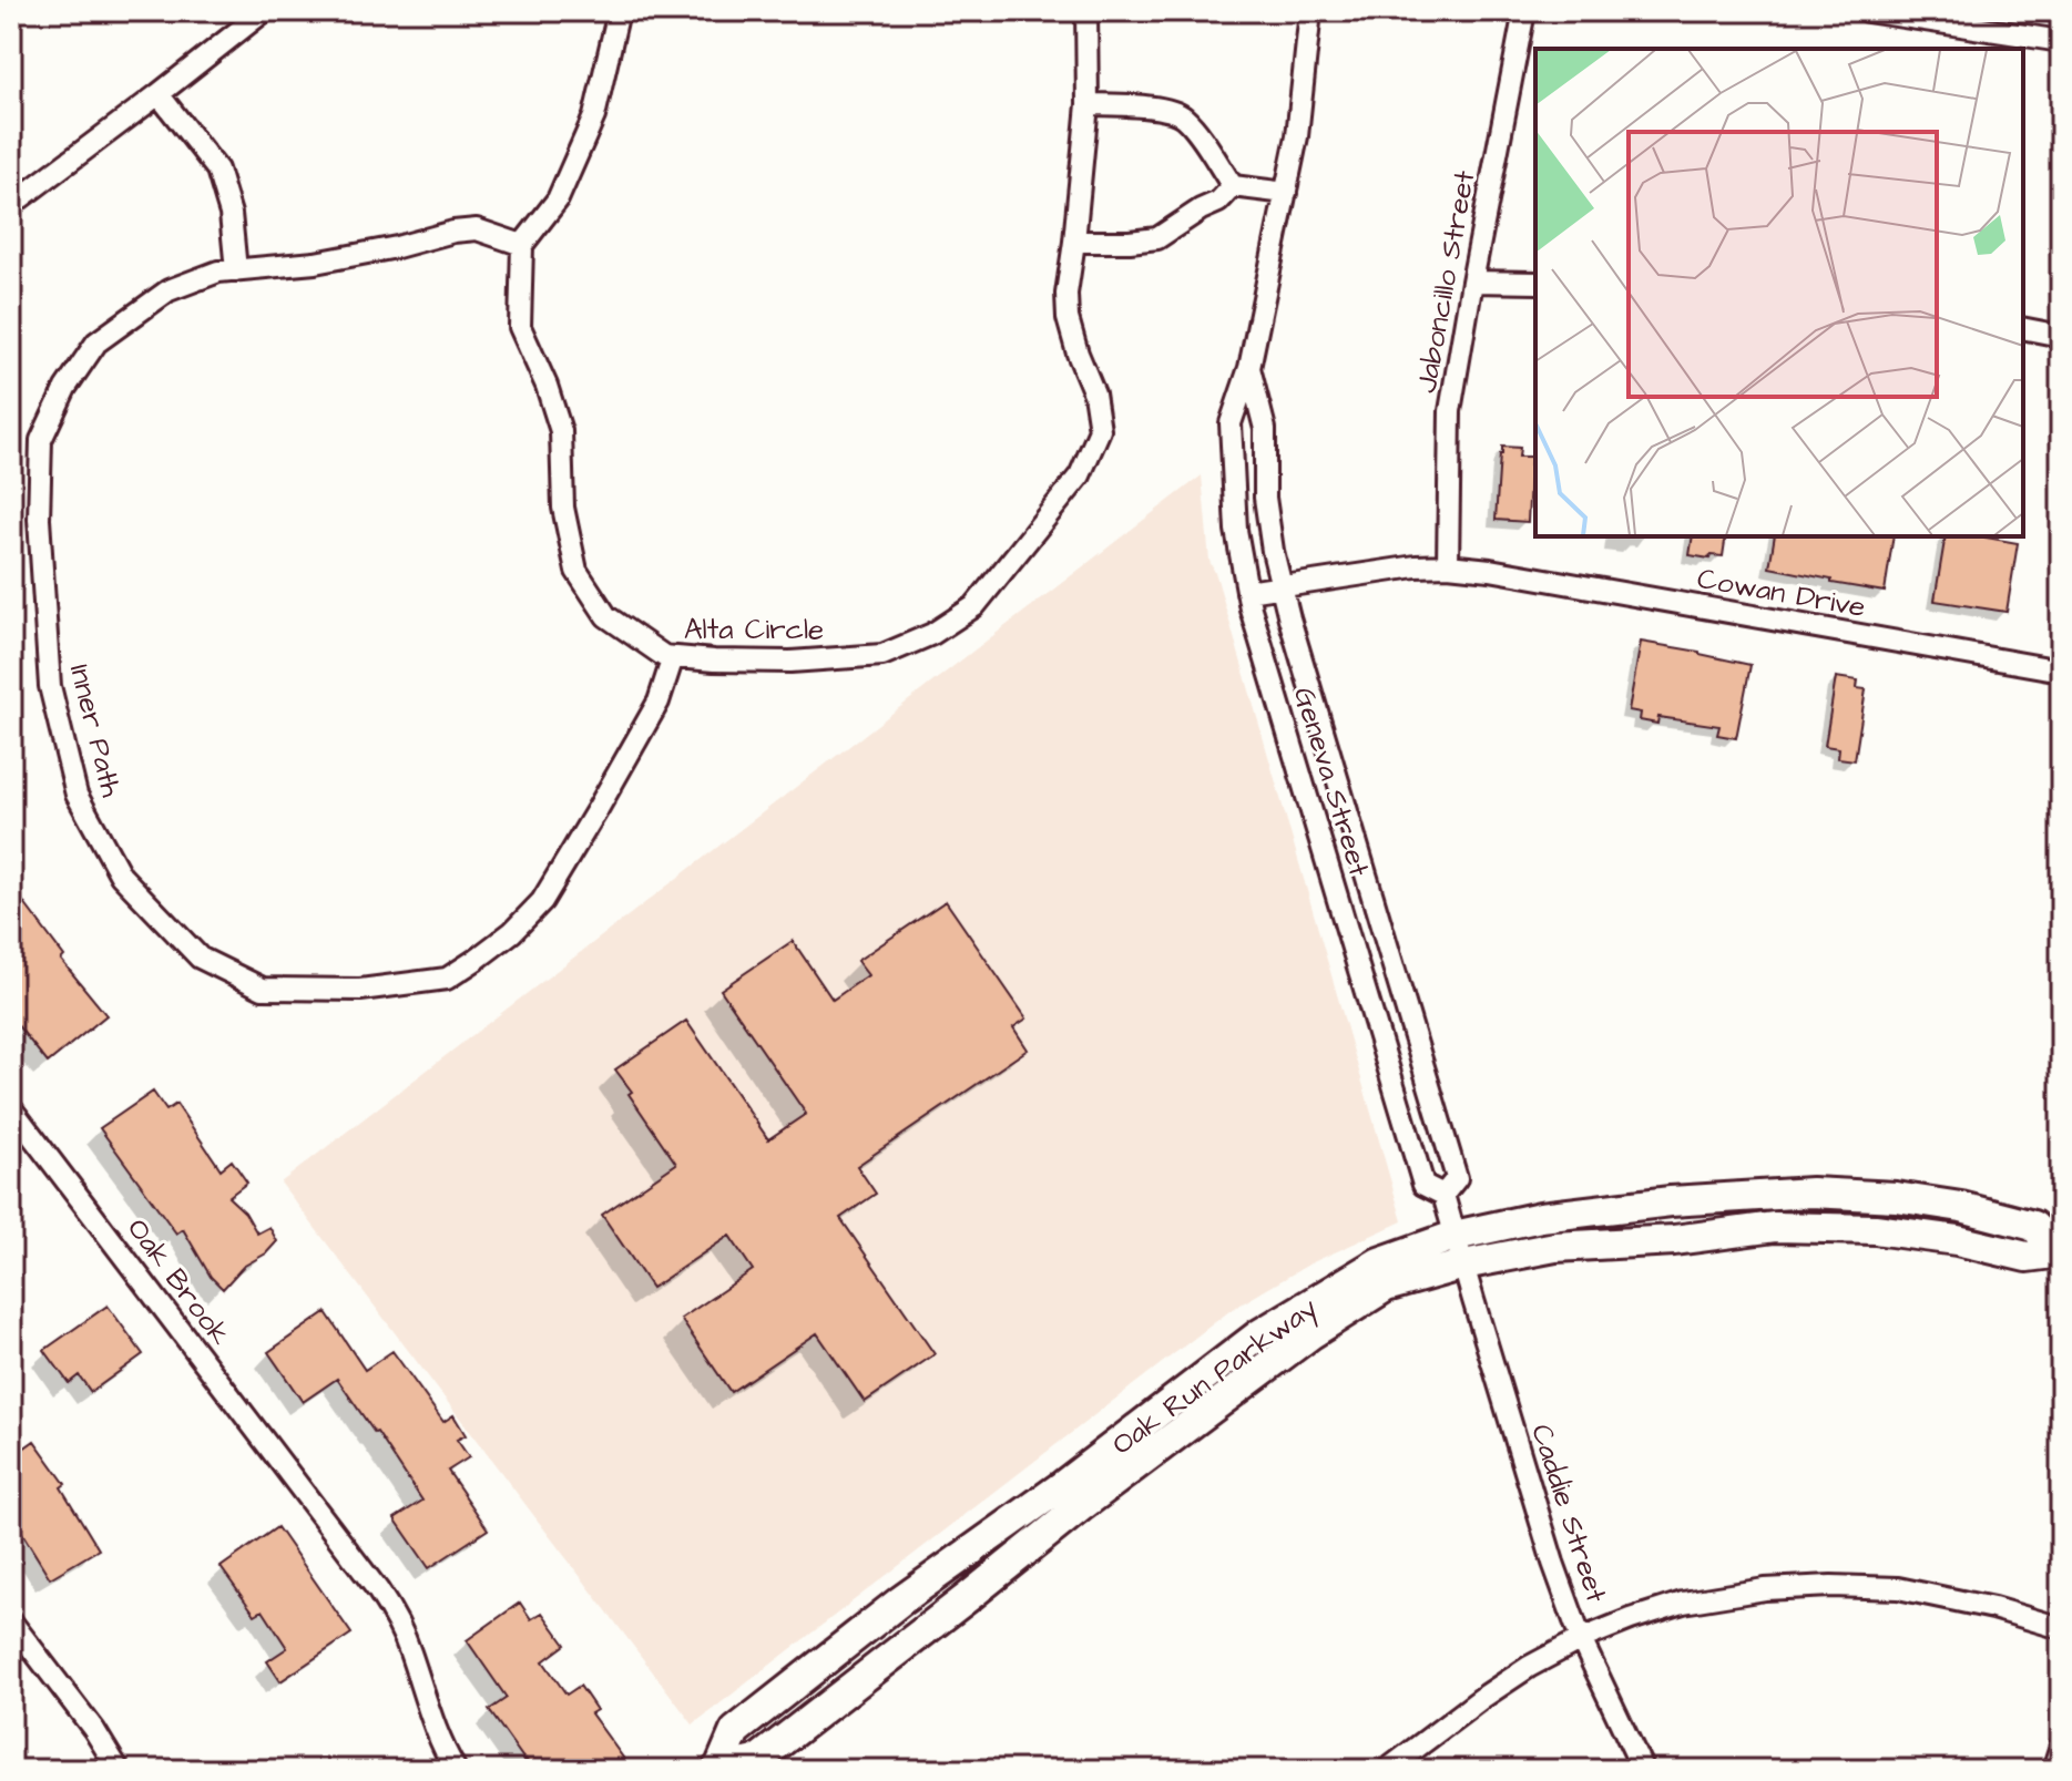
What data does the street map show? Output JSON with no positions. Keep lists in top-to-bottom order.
{
  "streets": {
    "street": [
      "Jaboncillo Street",
      "Cowan Drive",
      "Alta Circle",
      "Inner Path",
      "Geneva Street",
      "Oak Brook",
      "Oak Run Parkway",
      "Caddie Street"
    ]
  },
  "crossings": [
    ["Jaboncillo Street", "Cowan Drive"],
    ["Cowan Drive", "Geneva Street"],
    ["Alta Circle", "Inner Path"],
    ["Geneva Street", "Oak Run Parkway"],
    ["Geneva Street", "Caddie Street"],
    ["Oak Run Parkway", "Caddie Street"]
  ]
}
